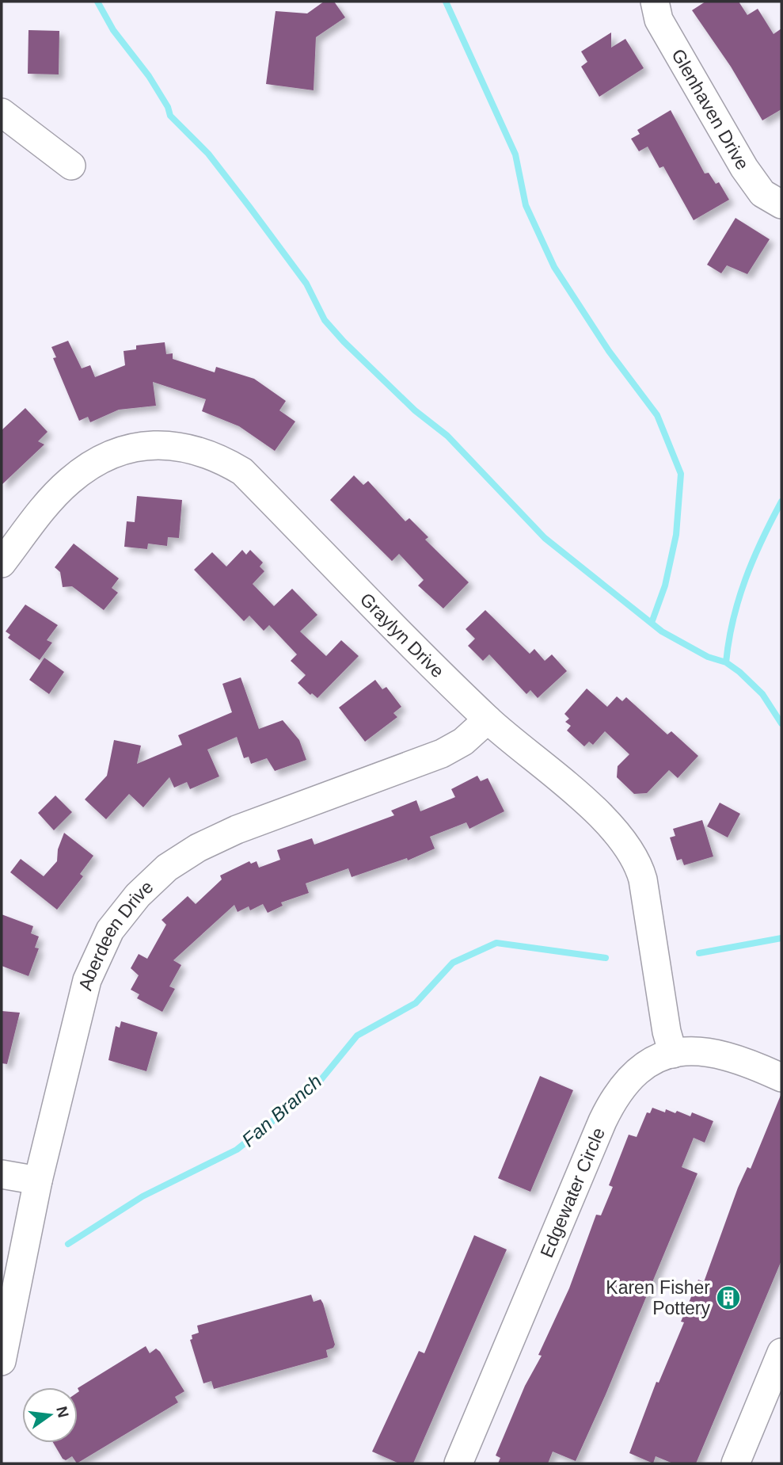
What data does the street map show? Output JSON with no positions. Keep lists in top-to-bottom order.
{
  "streets": {
    "street": [
      "Glenhaven Drive",
      "Graylyn Drive",
      "Aberdeen Drive",
      "Edgewater Circle"
    ]
  },
  "crossings": [
    ["Graylyn Drive", "Aberdeen Drive"],
    ["Graylyn Drive", "Edgewater Circle"]
  ],
  "water": ["Fan Branch"],
  "places": {
    "building": ["Karen Fisher Pottery"]
  },
  "north": "right"
}
